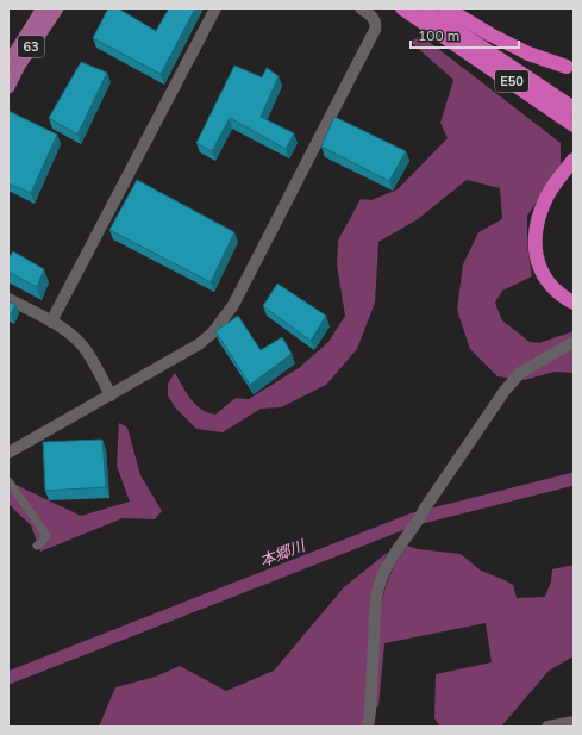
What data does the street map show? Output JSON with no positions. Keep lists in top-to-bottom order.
{
  "streets": {
    "highway": ["E50"],
    "main road": ["63"]
  },
  "water": ["本郷川"],
  "scale_bar": "100 m"
}
